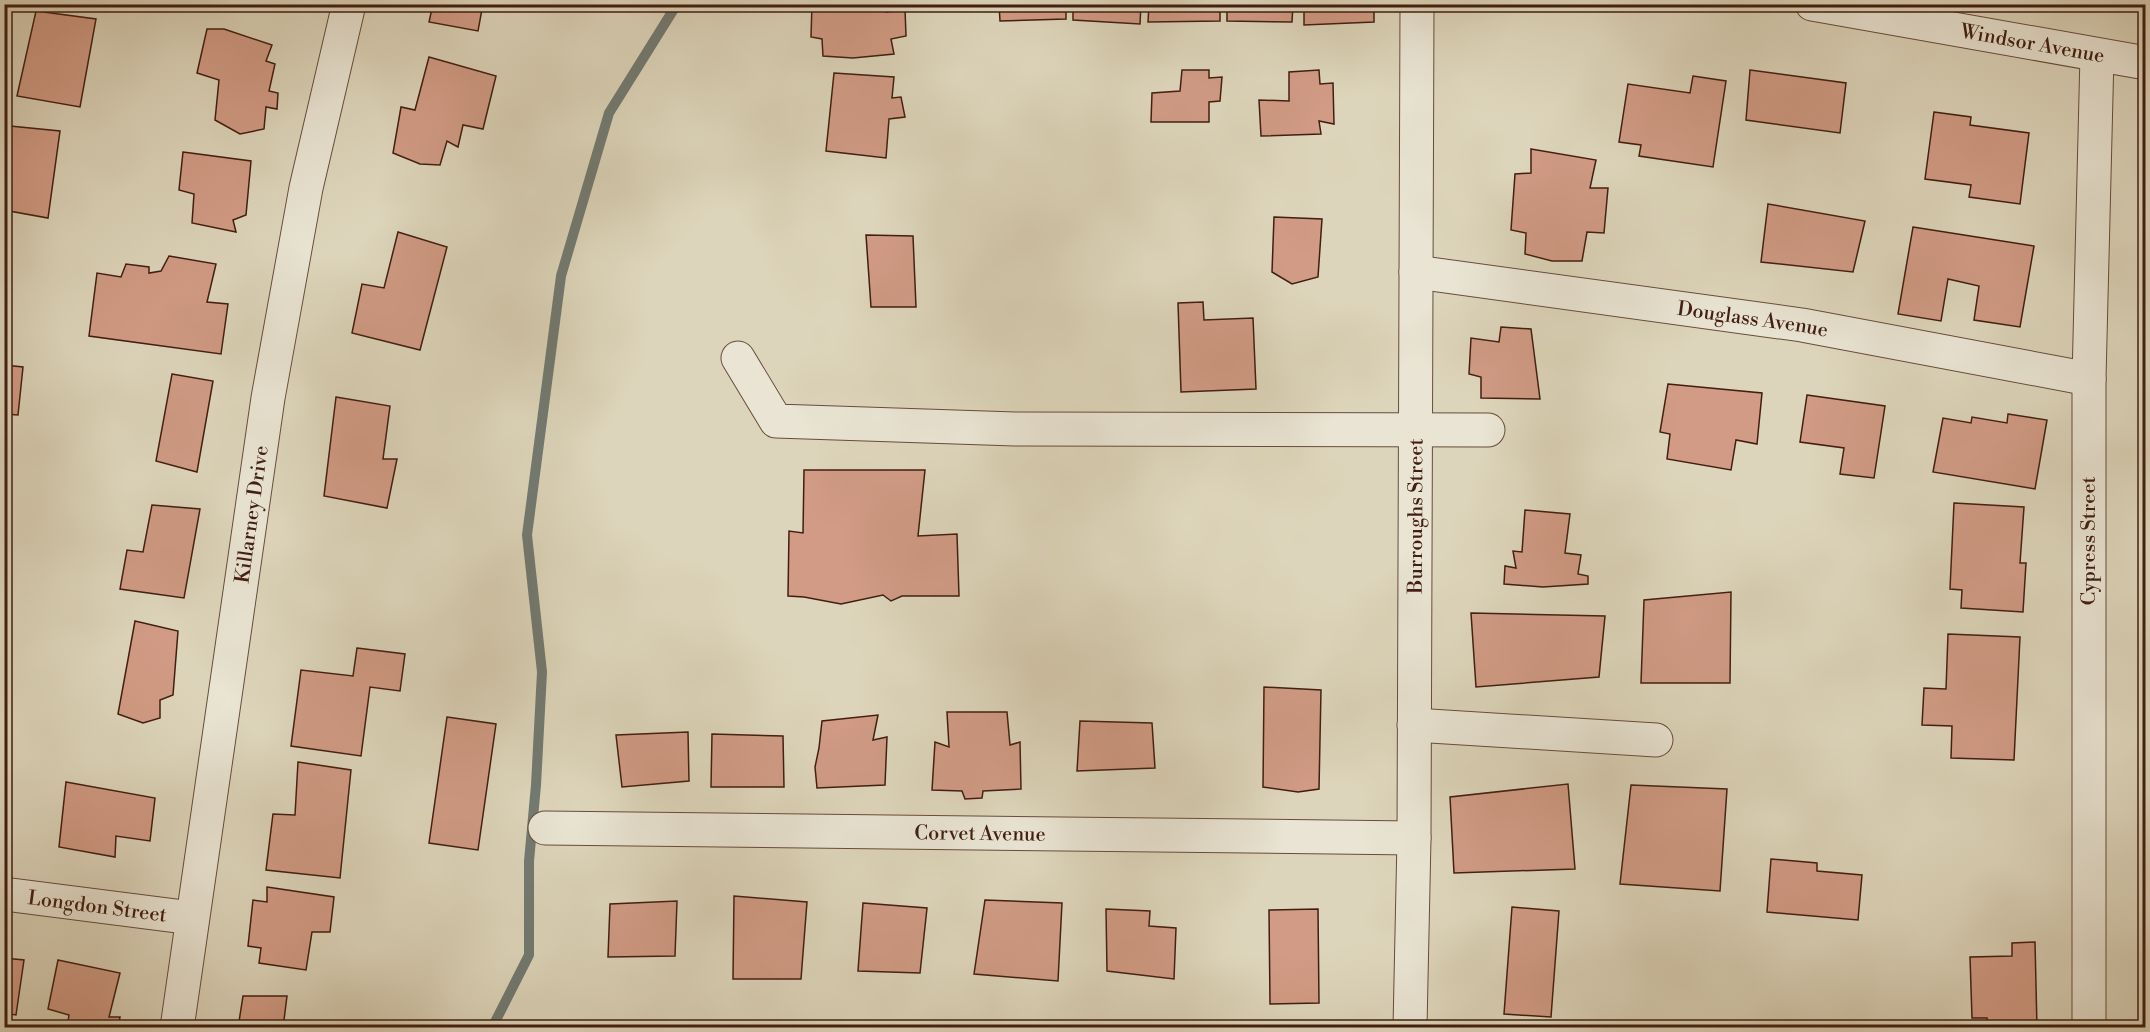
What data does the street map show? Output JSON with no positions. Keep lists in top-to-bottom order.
{
  "streets": {
    "street": [
      "Windsor Avenue",
      "Douglass Avenue",
      "Killarney Drive",
      "Burroughs Street",
      "Cypress Street",
      "Corvet Avenue",
      "Longdon Street"
    ]
  },
  "crossings": [
    ["Windsor Avenue", "Cypress Street"],
    ["Douglass Avenue", "Burroughs Street"],
    ["Douglass Avenue", "Cypress Street"],
    ["Killarney Drive", "Longdon Street"],
    ["Burroughs Street", "Corvet Avenue"]
  ]
}
